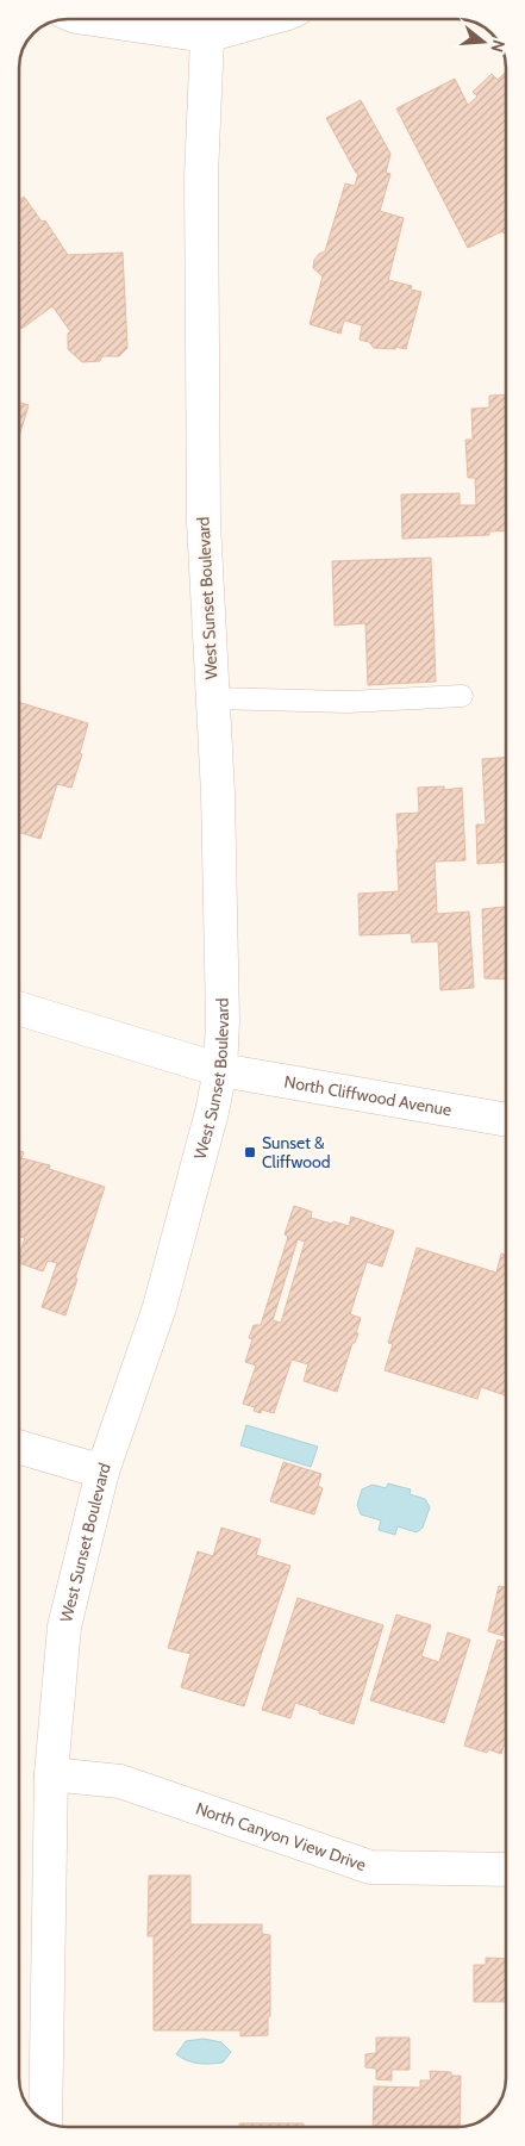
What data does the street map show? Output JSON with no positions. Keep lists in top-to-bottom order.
{
  "streets": {
    "main road": ["West Sunset Boulevard", "North Cliffwood Avenue", "North Canyon View Drive"]
  },
  "crossings": [
    ["West Sunset Boulevard", "North Cliffwood Avenue"],
    ["West Sunset Boulevard", "North Canyon View Drive"]
  ],
  "places": {
    "transit": ["Sunset & Cliffwood"]
  },
  "north": "right"
}
